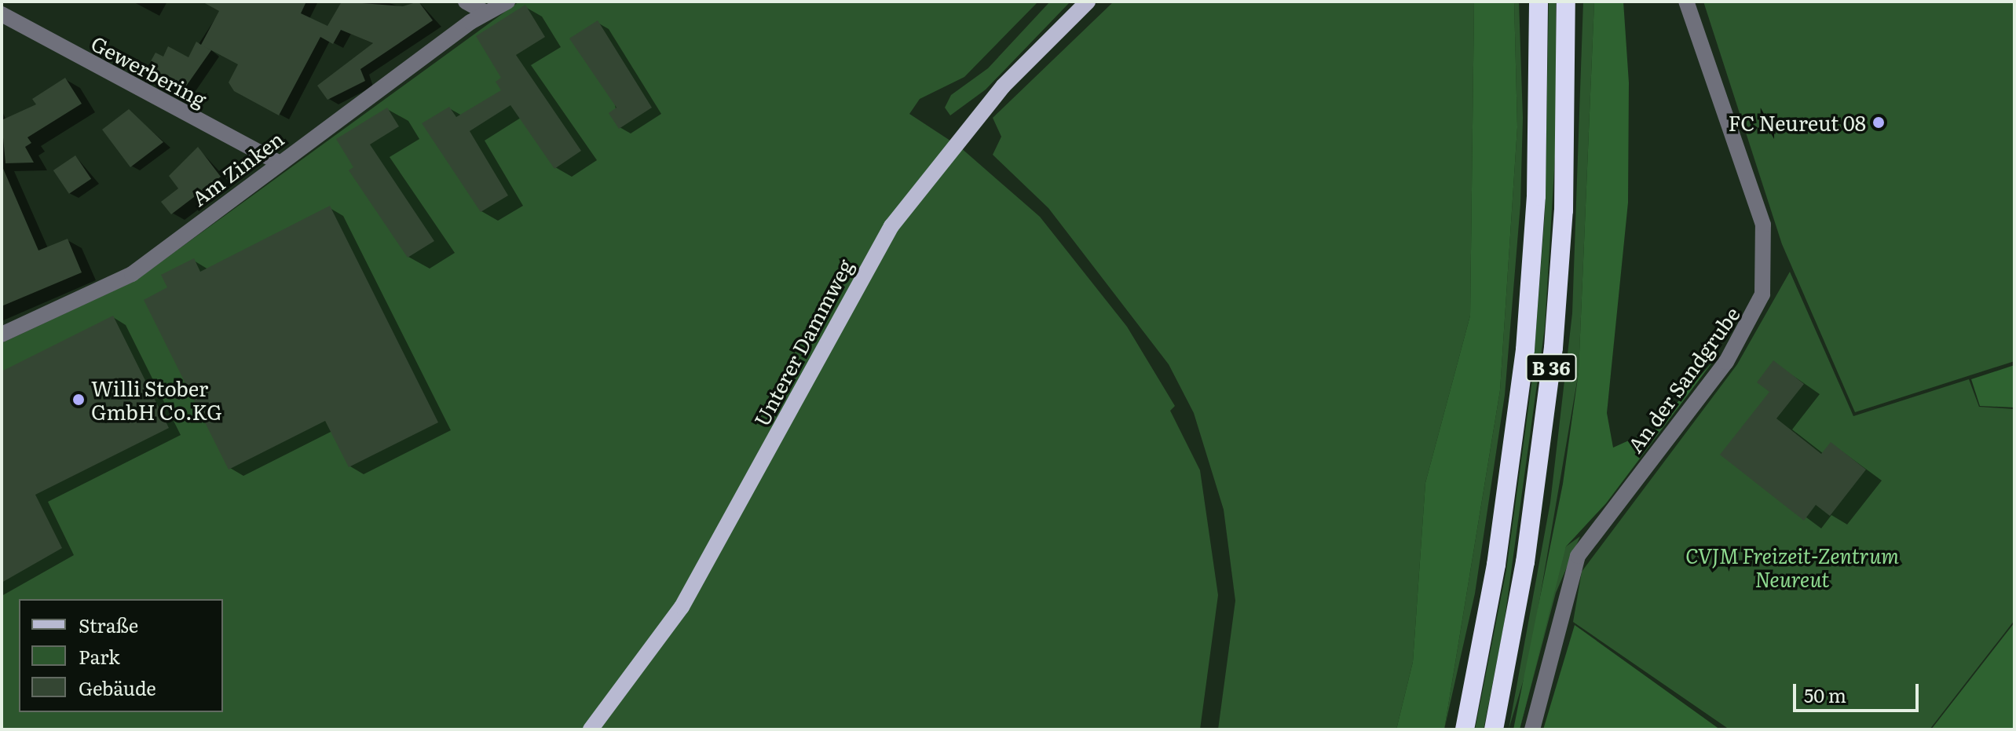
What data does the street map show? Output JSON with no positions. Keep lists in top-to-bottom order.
{
  "streets": {
    "highway": ["B 36"],
    "main road": ["Unterer Dammweg"],
    "street": ["Gewerbering", "Am Zinken", "An der Sandgrube"]
  },
  "crossings": [
    ["Gewerbering", "Am Zinken"]
  ],
  "parks": ["CVJM Freizeit-Zentrum Neureut"],
  "places": ["FC Neureut 08", "Willi Stober GmbH Co.KG"],
  "legend": ["Straße", "Park", "Gebäude"],
  "scale_bar": "50 m"
}
